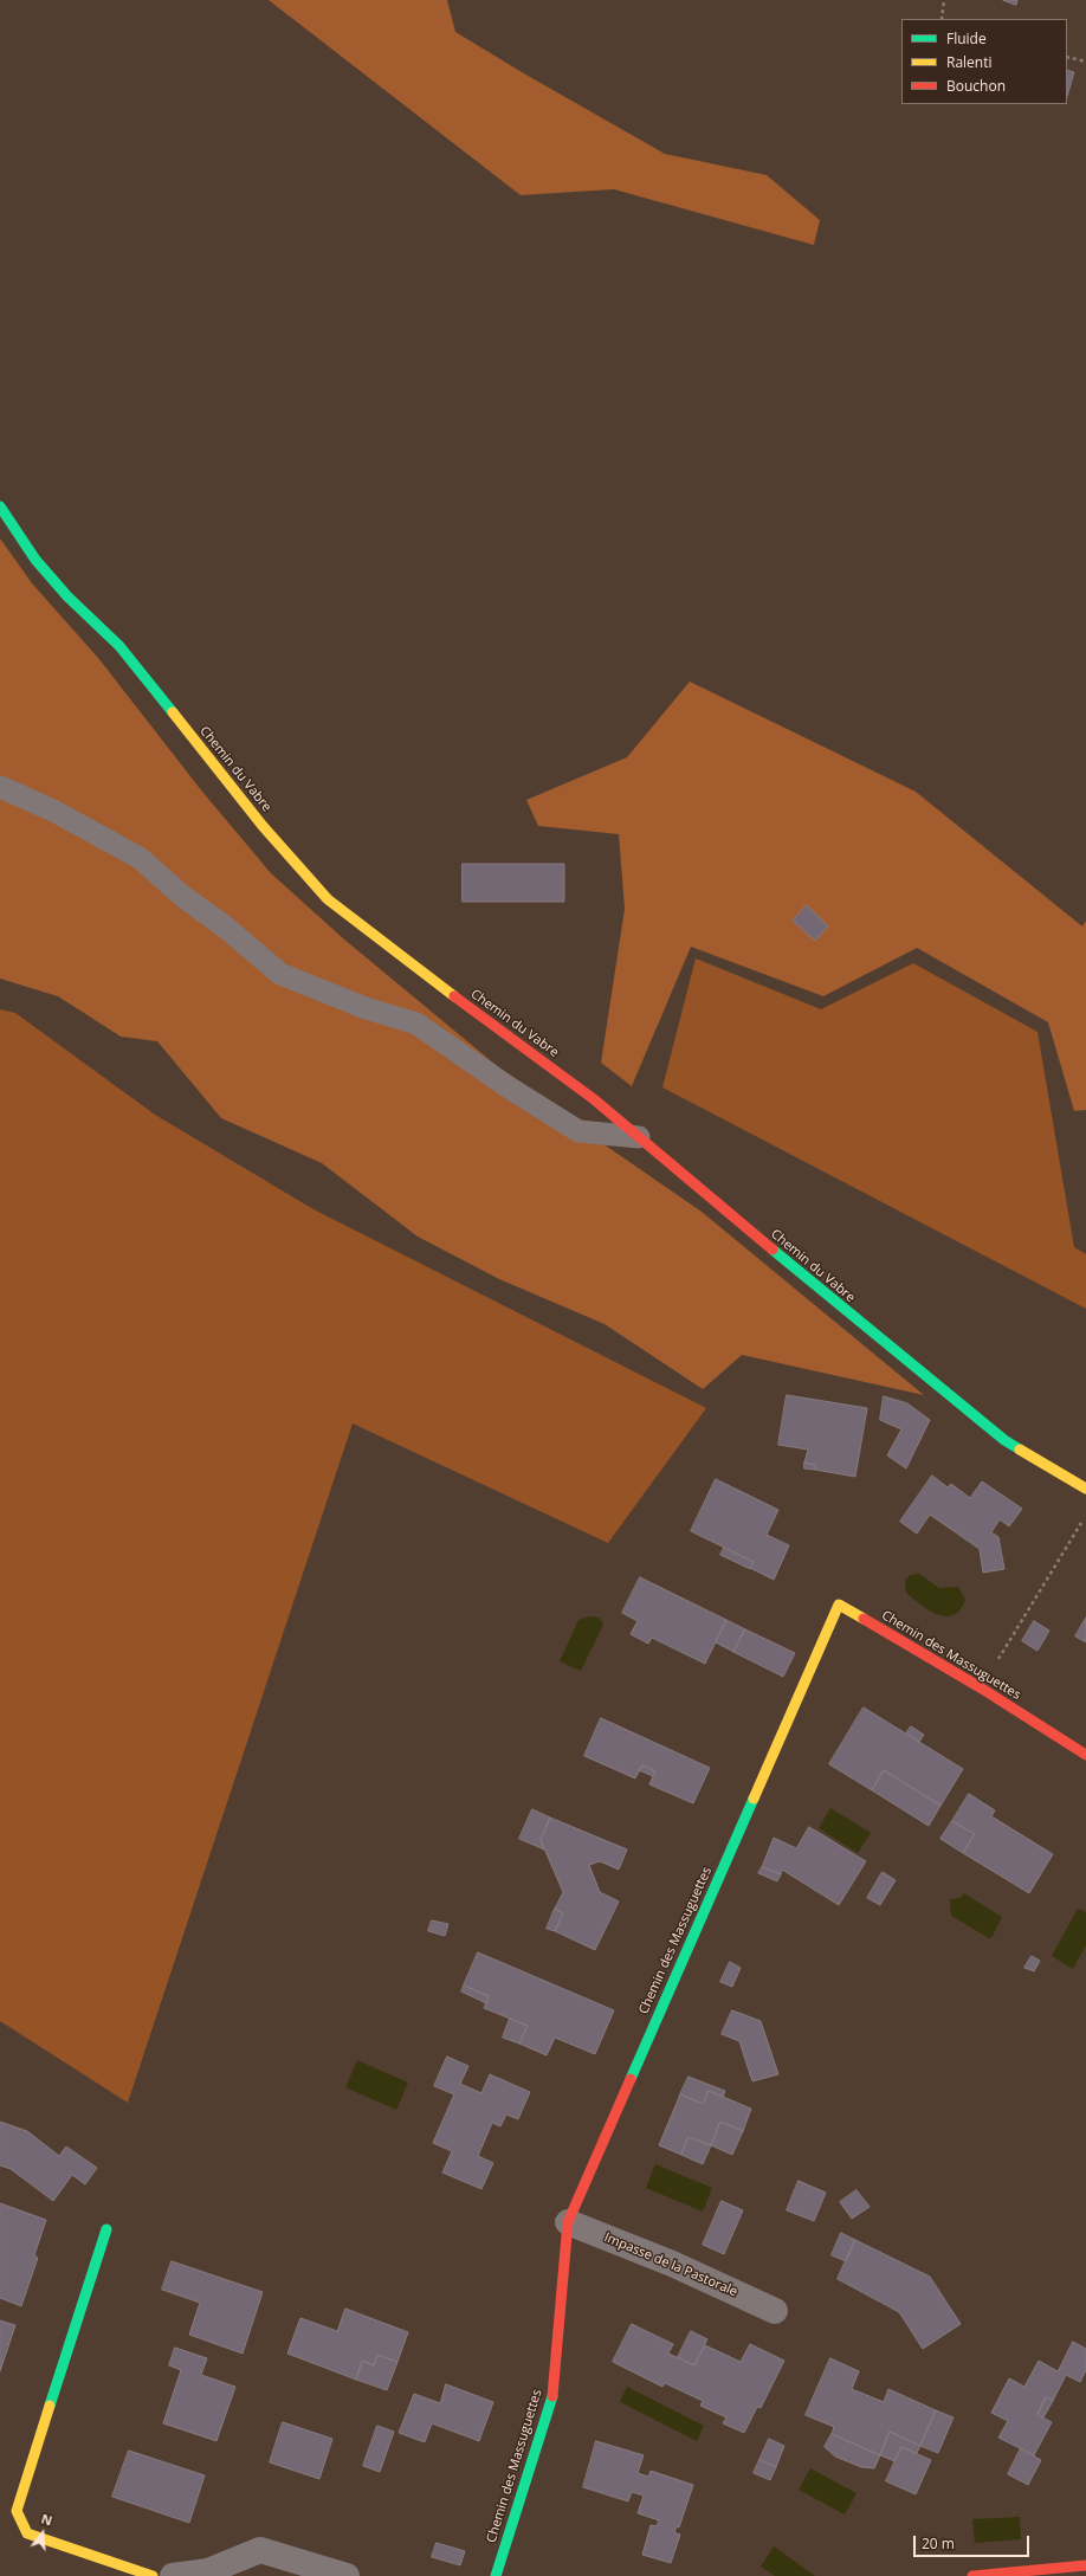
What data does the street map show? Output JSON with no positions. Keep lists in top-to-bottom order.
{
  "streets": {
    "street": ["Chemin du Vabre", "Chemin des Massuguettes", "Impasse de la Pastorale"]
  },
  "crossings": [
    ["Chemin des Massuguettes", "Impasse de la Pastorale"]
  ],
  "legend": ["Fluide", "Ralenti", "Bouchon"],
  "scale_bar": "20 m",
  "north": "top"
}
